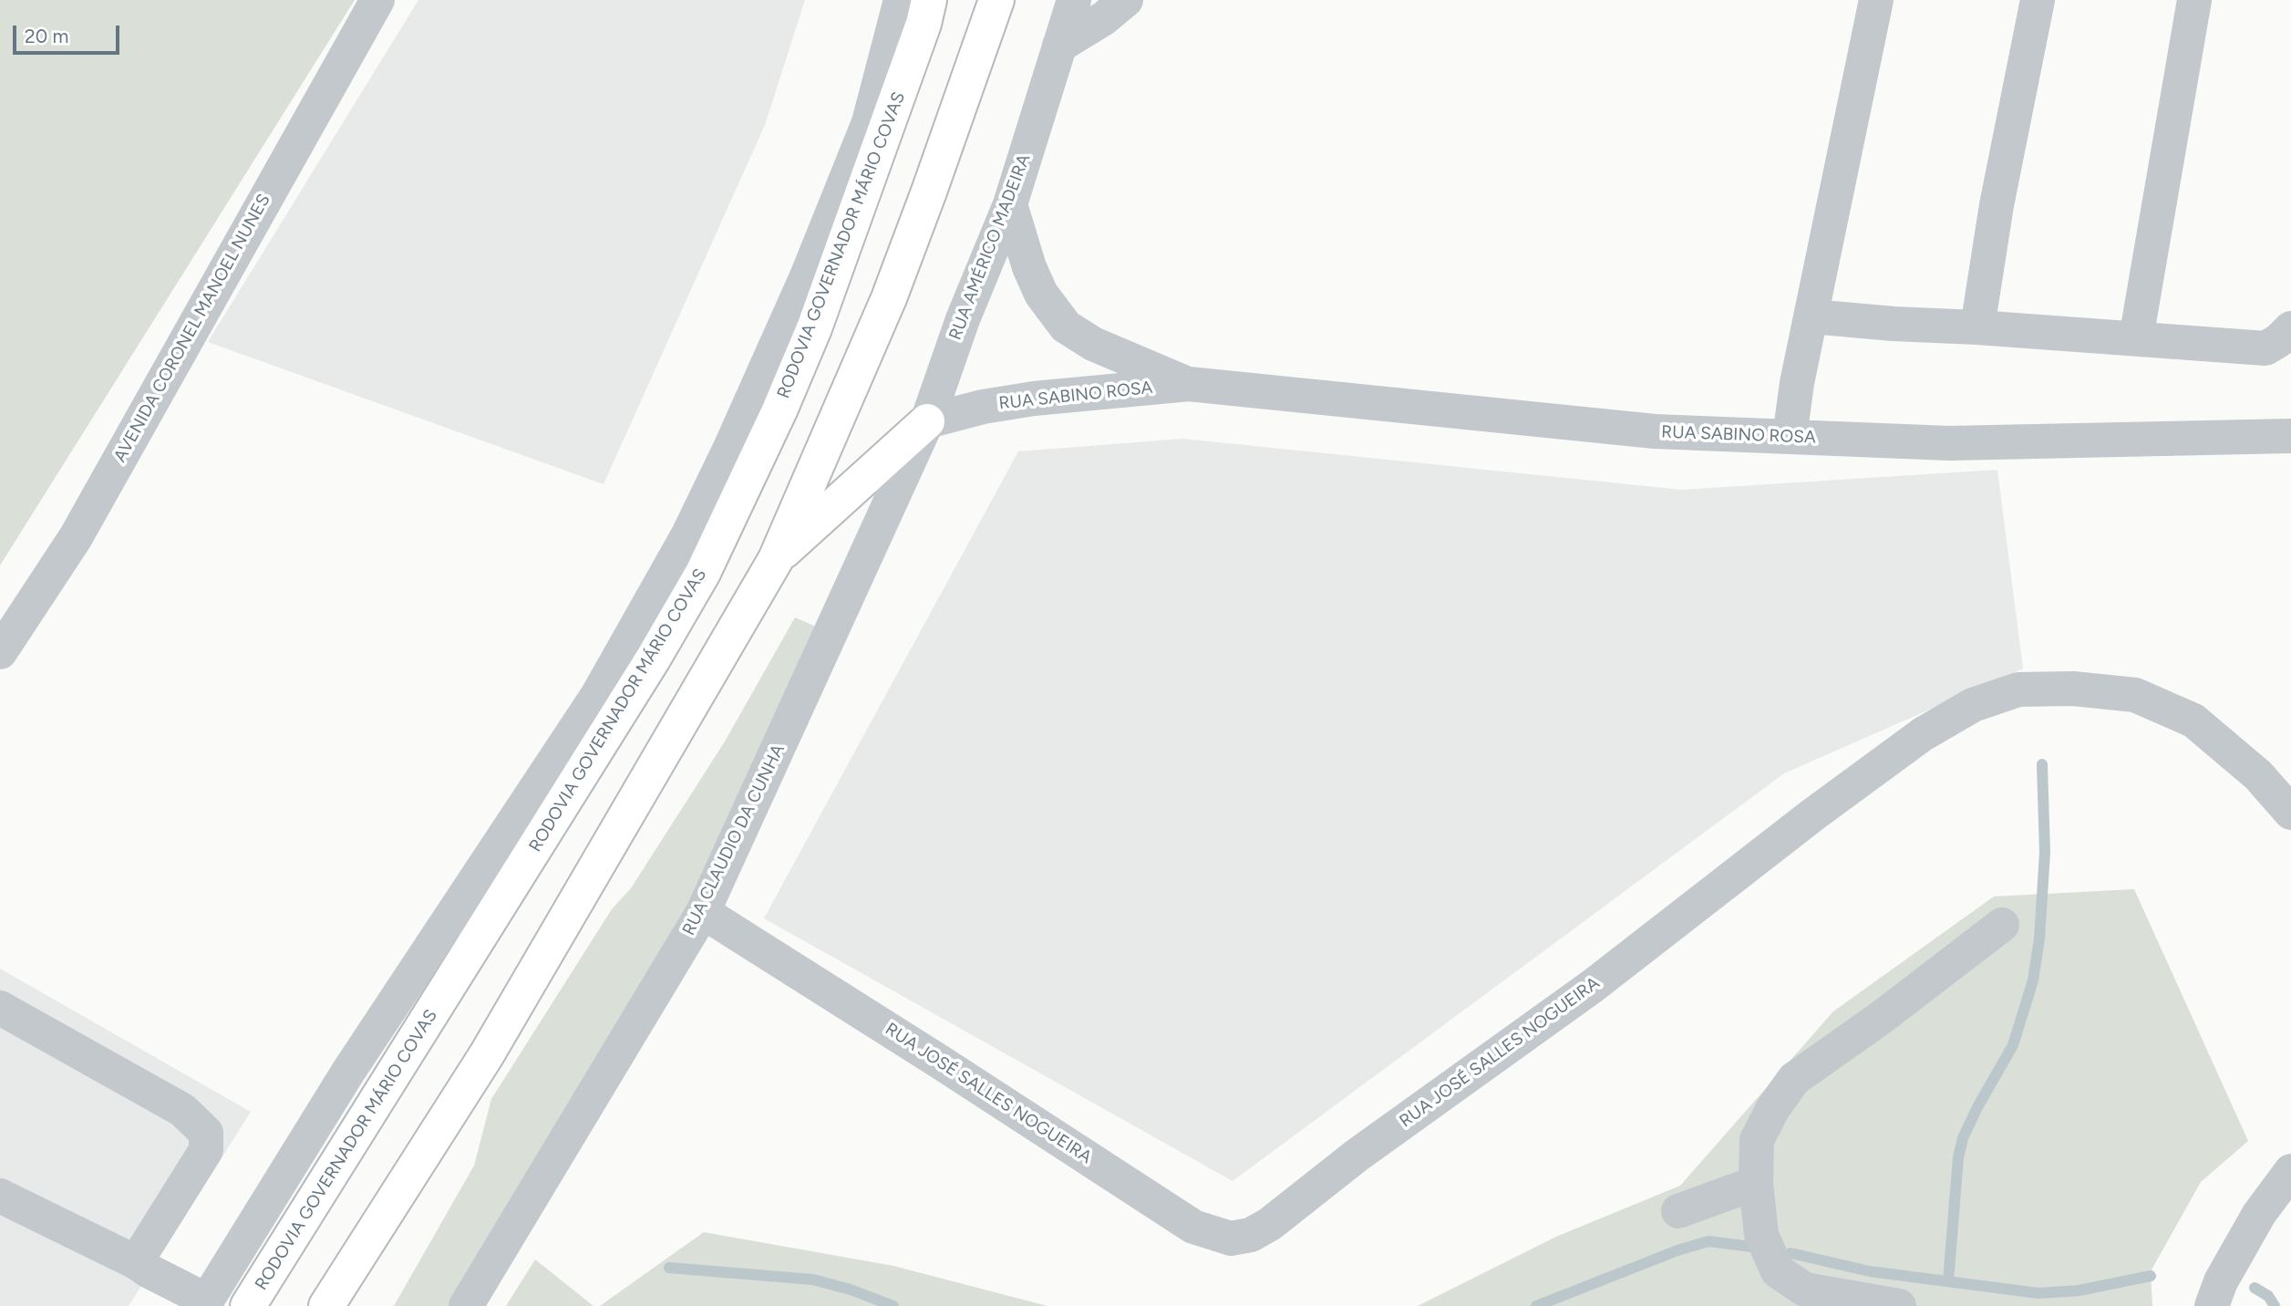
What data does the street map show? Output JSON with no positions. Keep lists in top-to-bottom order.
{
  "streets": {
    "main road": ["RODOVIA GOVERNADOR MÁRIO COVAS"],
    "street": [
      "RUA AMÉRICO MADEIRA",
      "AVENIDA CORONEL MANOEL NUNES",
      "RUA SABINO ROSA",
      "RUA CLAUDIO DA CUNHA",
      "RUA JOSÉ SALLES NOGUEIRA"
    ]
  },
  "crossings": [
    ["RUA AMÉRICO MADEIRA", "RUA SABINO ROSA"],
    ["RUA AMÉRICO MADEIRA", "RUA CLAUDIO DA CUNHA"],
    ["RUA SABINO ROSA", "RUA CLAUDIO DA CUNHA"],
    ["RUA CLAUDIO DA CUNHA", "RUA JOSÉ SALLES NOGUEIRA"]
  ],
  "scale_bar": "20 m"
}
